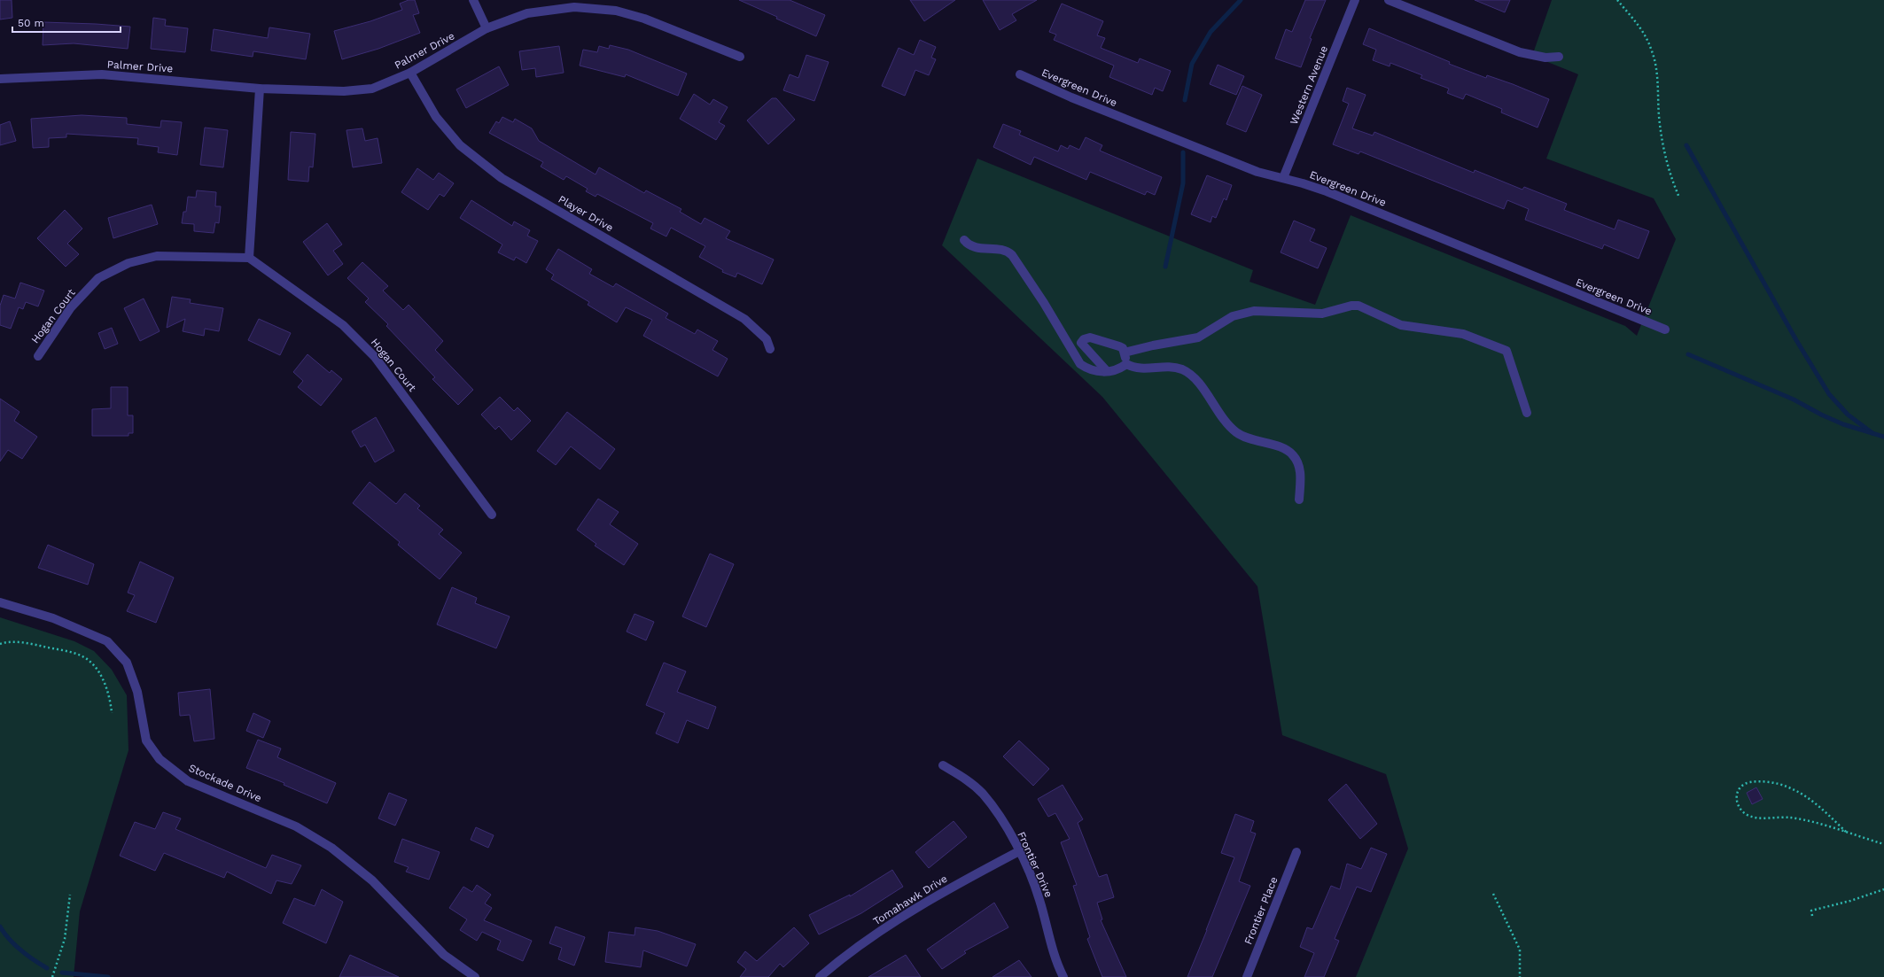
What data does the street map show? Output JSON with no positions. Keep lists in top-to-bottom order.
{
  "streets": {
    "street": [
      "Palmer Drive",
      "Western Avenue",
      "Evergreen Drive",
      "Player Drive",
      "Hogan Court",
      "Stockade Drive",
      "Frontier Drive",
      "Tomahawk Drive",
      "Frontier Place"
    ]
  },
  "crossings": [
    ["Palmer Drive", "Player Drive"],
    ["Western Avenue", "Evergreen Drive"],
    ["Frontier Drive", "Tomahawk Drive"]
  ],
  "scale_bar": "50 m"
}
